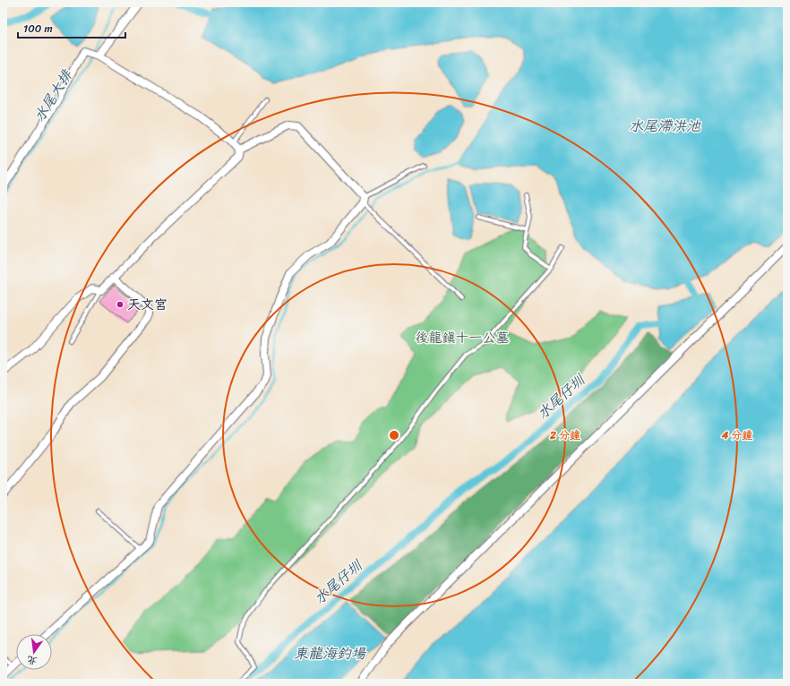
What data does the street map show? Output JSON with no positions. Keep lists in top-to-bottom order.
{
  "water": [
    "水尾大排",
    "水尾滯洪池",
    "水尾仔圳",
    "東龍海釣場"
  ],
  "parks": ["後龍鎮十一公墓"],
  "places": ["天文宮"],
  "scale_bar": "100 m",
  "north": "bottom",
  "rings": ["2 分鐘", "4 分鐘"]
}
